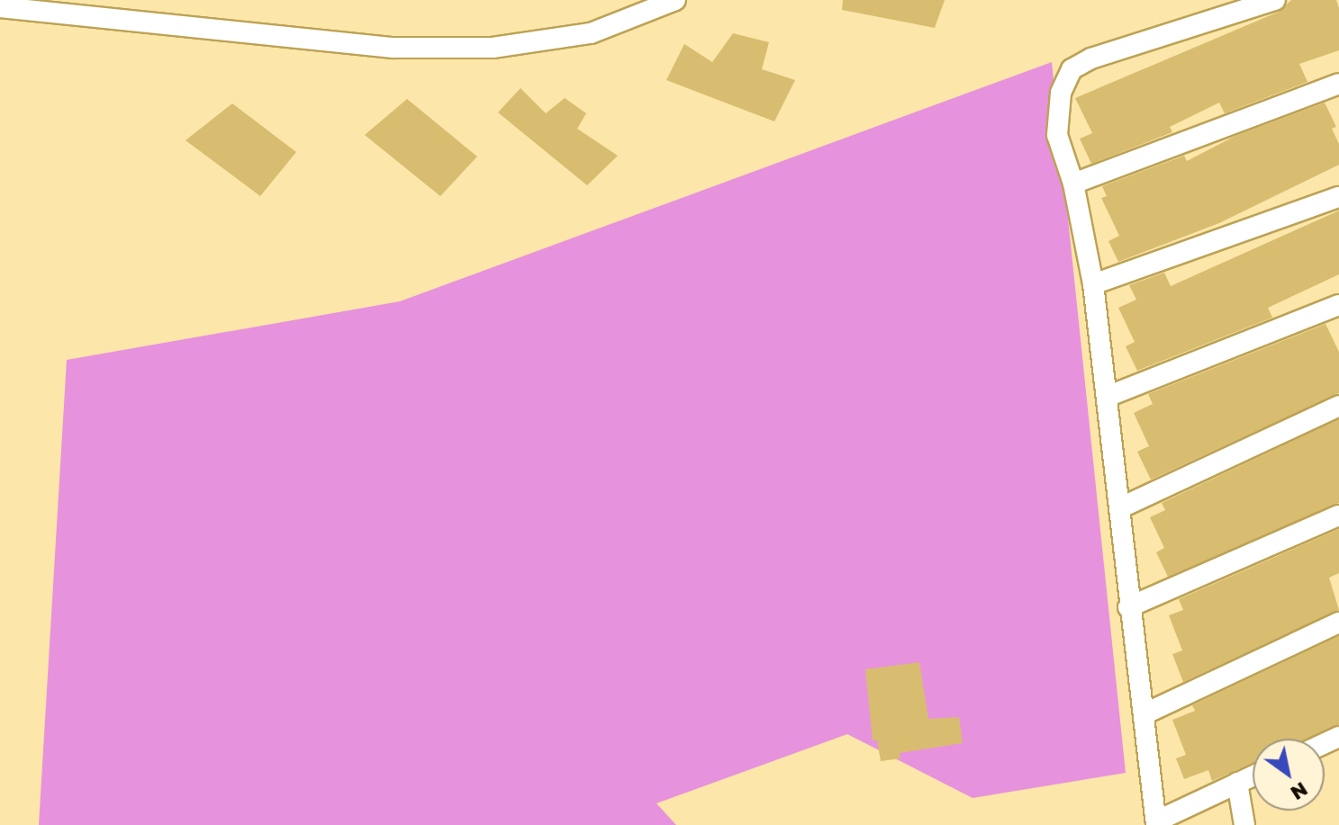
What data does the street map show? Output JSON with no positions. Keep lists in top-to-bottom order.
{
  "north": "bottom right"
}
